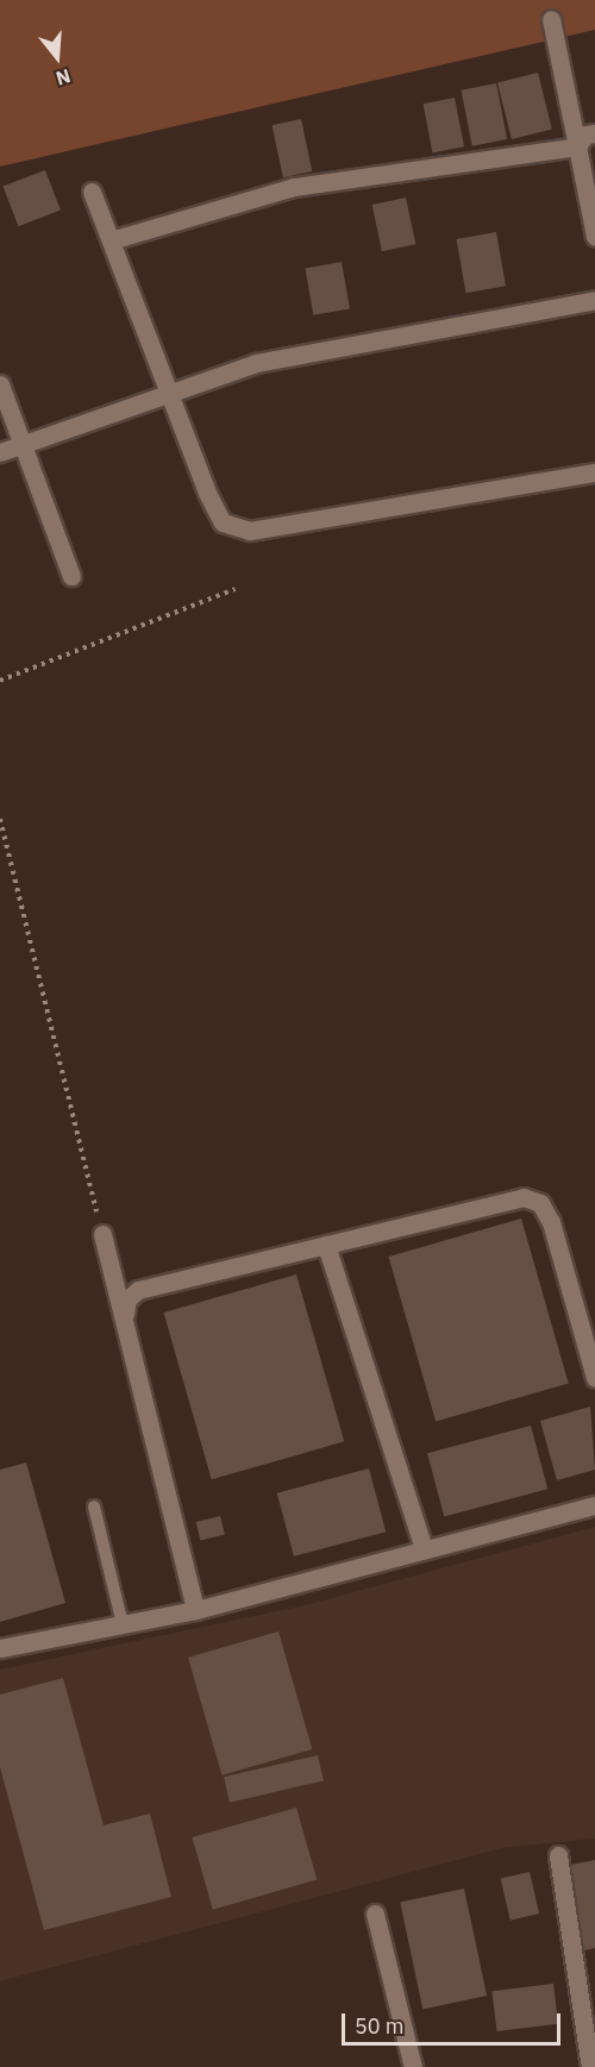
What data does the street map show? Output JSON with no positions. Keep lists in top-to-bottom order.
{
  "scale_bar": "50 m",
  "north": "bottom"
}
